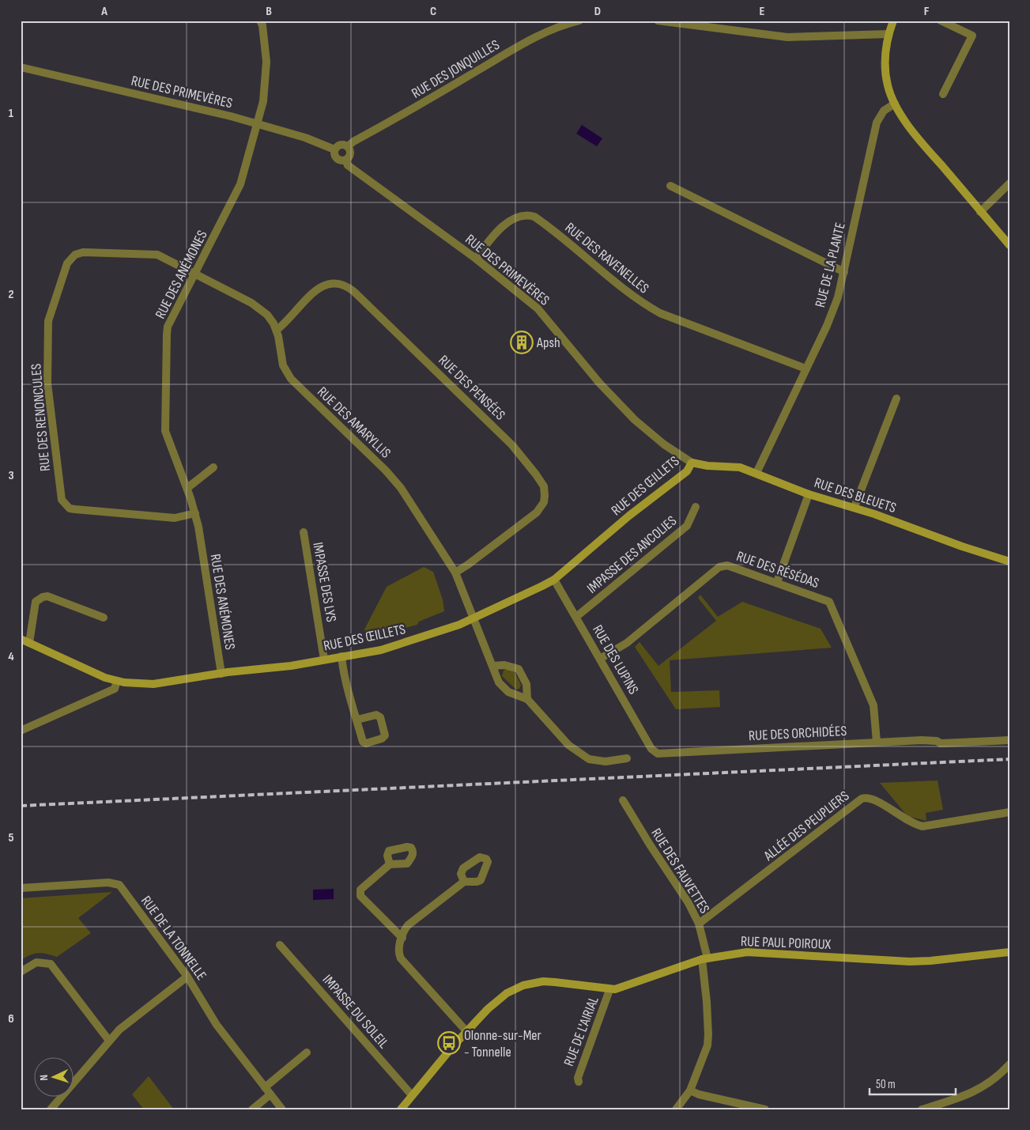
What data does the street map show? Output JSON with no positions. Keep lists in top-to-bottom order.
{
  "streets": {
    "street": [
      "RUE DES JONQUILLES",
      "RUE DES PRIMEVÈRES",
      "RUE DES RAVENELLES",
      "RUE DE LA PLANTE",
      "RUE DES ANÉMONES",
      "RUE DES PENSÉES",
      "RUE DES RENONCULES",
      "RUE DES AMARYLLIS",
      "RUE DES ŒILLETS",
      "RUE DES BLEUETS",
      "IMPASSE DES ANCOLIES",
      "RUE DES RÉSÉDAS",
      "IMPASSE DES LYS",
      "RUE DES LUPINS",
      "RUE DES ORCHIDÉES",
      "ALLÉE DES PEUPLIERS",
      "RUE DES FAUVETTES",
      "RUE DE LA TONNELLE",
      "RUE PAUL POIROUX",
      "IMPASSE DU SOLEIL",
      "RUE DE L'AIRIAL"
    ]
  },
  "crossings": [
    ["RUE DES JONQUILLES", "RUE DES PRIMEVÈRES"],
    ["RUE DES PRIMEVÈRES", "RUE DES RAVENELLES"],
    ["RUE DES PRIMEVÈRES", "RUE DES ANÉMONES"],
    ["RUE DES PRIMEVÈRES", "RUE DES ŒILLETS"],
    ["RUE DES PRIMEVÈRES", "RUE DES BLEUETS"],
    ["RUE DES RAVENELLES", "RUE DE LA PLANTE"],
    ["RUE DE LA PLANTE", "RUE DES BLEUETS"],
    ["RUE DES ANÉMONES", "RUE DES RENONCULES"],
    ["RUE DES ANÉMONES", "RUE DES AMARYLLIS"],
    ["RUE DES ANÉMONES", "RUE DES ŒILLETS"],
    ["RUE DES PENSÉES", "RUE DES AMARYLLIS"],
    ["RUE DES RENONCULES", "RUE DES AMARYLLIS"],
    ["RUE DES AMARYLLIS", "RUE DES ŒILLETS"],
    ["RUE DES ŒILLETS", "RUE DES BLEUETS"],
    ["RUE DES ŒILLETS", "IMPASSE DES LYS"],
    ["RUE DES ŒILLETS", "RUE DES LUPINS"],
    ["IMPASSE DES ANCOLIES", "RUE DES LUPINS"],
    ["RUE DES RÉSÉDAS", "RUE DES LUPINS"],
    ["RUE DES RÉSÉDAS", "RUE DES ORCHIDÉES"],
    ["RUE DES LUPINS", "RUE DES ORCHIDÉES"],
    ["ALLÉE DES PEUPLIERS", "RUE DES FAUVETTES"],
    ["RUE DES FAUVETTES", "RUE PAUL POIROUX"],
    ["RUE PAUL POIROUX", "IMPASSE DU SOLEIL"],
    ["RUE PAUL POIROUX", "RUE DE L'AIRIAL"]
  ],
  "places": {
    "building": ["Apsh"],
    "bus stop": ["Olonne-sur-Mer - Tonnelle"]
  },
  "scale_bar": "50 m",
  "north": "left",
  "grid": {
    "columns": [
      "A",
      "B",
      "C",
      "D",
      "E",
      "F"
    ],
    "rows": [
      "1",
      "2",
      "3",
      "4",
      "5",
      "6"
    ]
  }
}
